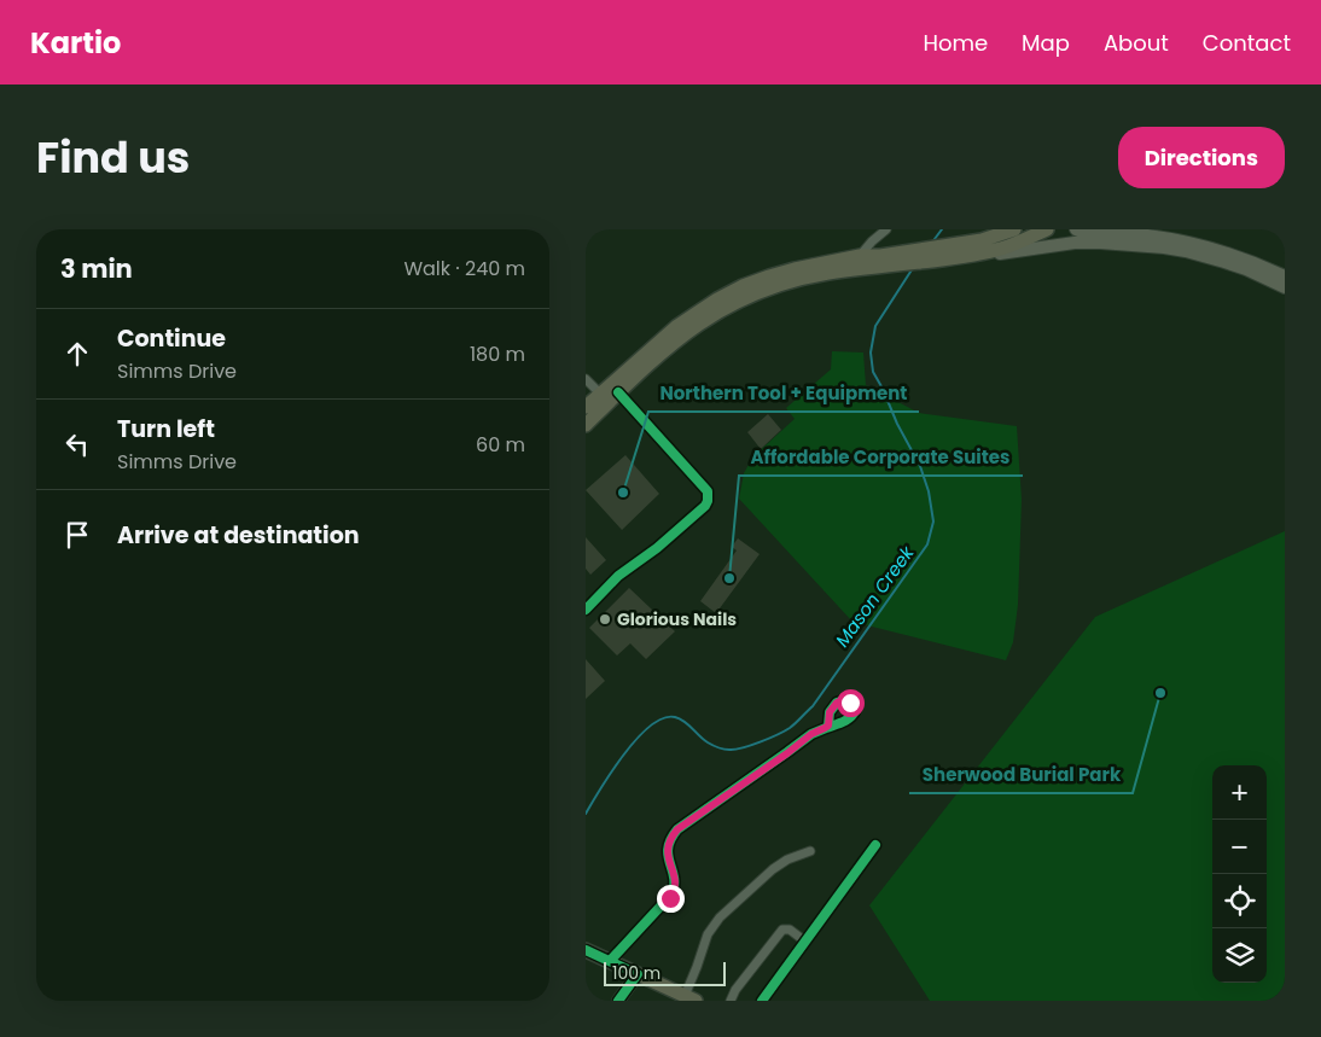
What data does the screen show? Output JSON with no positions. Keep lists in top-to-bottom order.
{
  "water": ["Mason Creek"],
  "places": [
    "Northern Tool + Equipment",
    "Affordable Corporate Suites",
    "Glorious Nails",
    "Sherwood Burial Park"
  ],
  "scale_bar": "100 m",
  "page": {
    "header": "Kartio",
    "nav": [
      "Home",
      "Map",
      "About",
      "Contact"
    ],
    "title": "Find us",
    "buttons": "Directions",
    "heading": ["3 min", "Walk · 240 m"],
    "list": [
      ["Continue", "Simms Drive", "180 m"],
      ["Turn left", "Simms Drive", "60 m"],
      "Arrive at destination"
    ],
    "map_buttons": ["+", "−"],
    "scale": "100 m"
  }
}
